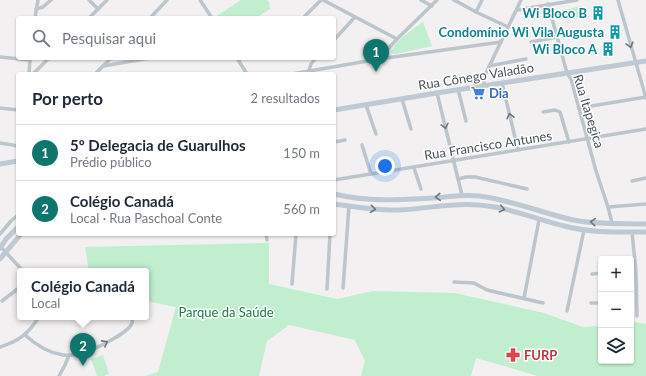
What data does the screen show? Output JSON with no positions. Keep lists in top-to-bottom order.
{
  "streets": {
    "main road": ["Rua Cônego Valadão"],
    "street": ["Rua Itapegica", "Rua Francisco Antunes"]
  },
  "crossings": [
    ["Rua Cônego Valadão", "Rua Itapegica"],
    ["Rua Itapegica", "Rua Francisco Antunes"]
  ],
  "parks": ["Parque da Saúde"],
  "places": {
    "building": ["Wi Bloco B", "Condomínio Wi Vila Augusta", "Wi Bloco A"],
    "supermarket": ["Dia"],
    "pharmacy": ["FURP"]
  },
  "page": {
    "search": "Pesquisar aqui",
    "pins": ["1", "2"],
    "heading": ["Por perto", "2 resultados"],
    "list": [
      {
        "mark": "1",
        "name": "5º Delegacia de Guarulhos",
        "note": "Prédio público",
        "value": "150 m"
      },
      {
        "mark": "2",
        "name": "Colégio Canadá",
        "note": "Local · Rua Paschoal Conte",
        "value": "560 m"
      }
    ],
    "map_buttons": ["+", "−"],
    "popup": ["Colégio Canadá", "Local"]
  }
}
